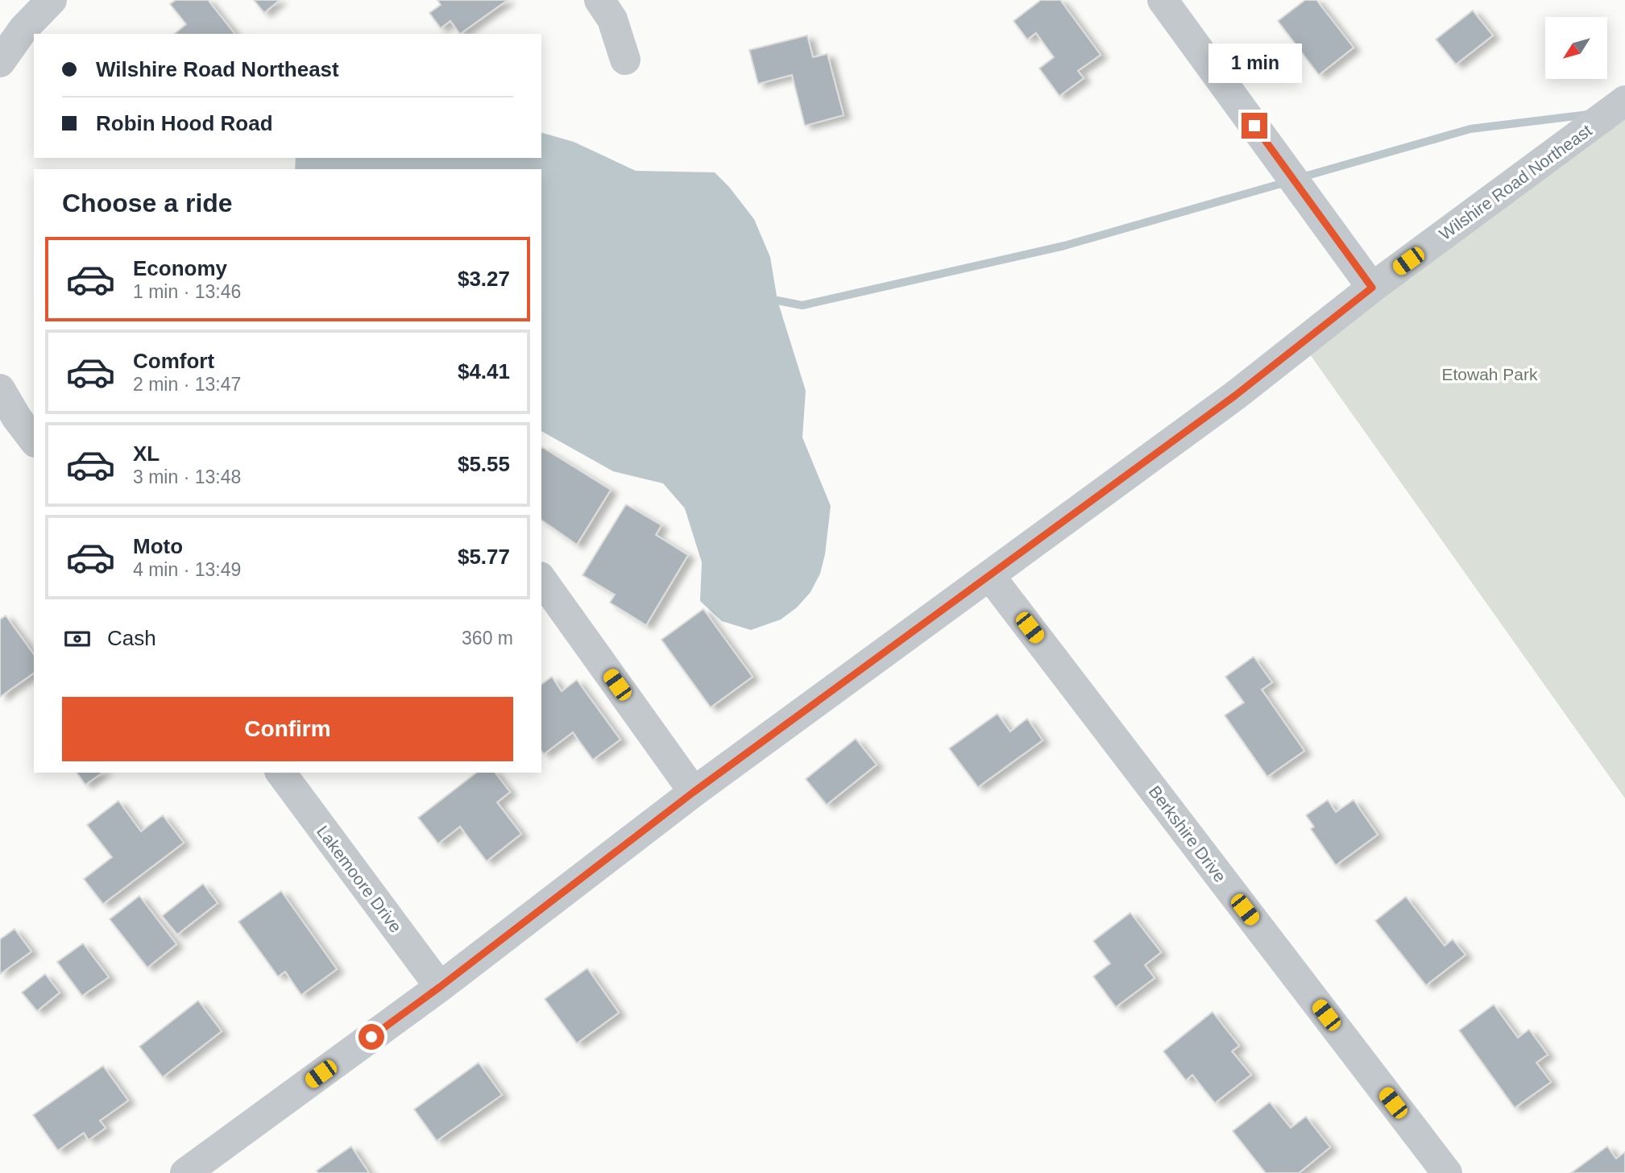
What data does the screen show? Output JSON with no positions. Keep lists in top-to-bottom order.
{
  "streets": {
    "street": ["Wilshire Road Northeast", "Berkshire Drive", "Lakemoore Drive"]
  },
  "crossings": [
    ["Wilshire Road Northeast", "Berkshire Drive"],
    ["Wilshire Road Northeast", "Lakemoore Drive"]
  ],
  "parks": ["Etowah Park"],
  "north": "bottom left",
  "page": {
    "banner": ["Wilshire Road Northeast", "Robin Hood Road"],
    "bubble": "1 min",
    "heading": "Choose a ride",
    "list": [
      {
        "name": "Economy",
        "note": "1 min · 13:46",
        "value": "$3.27"
      },
      {
        "name": "Comfort",
        "note": "2 min · 13:47",
        "value": "$4.41"
      },
      {
        "name": "XL",
        "note": "3 min · 13:48",
        "value": "$5.55"
      },
      {
        "name": "Moto",
        "note": "4 min · 13:49",
        "value": "$5.77"
      }
    ],
    "pay": ["Cash", "360 m"],
    "buttons": "Confirm"
  }
}
